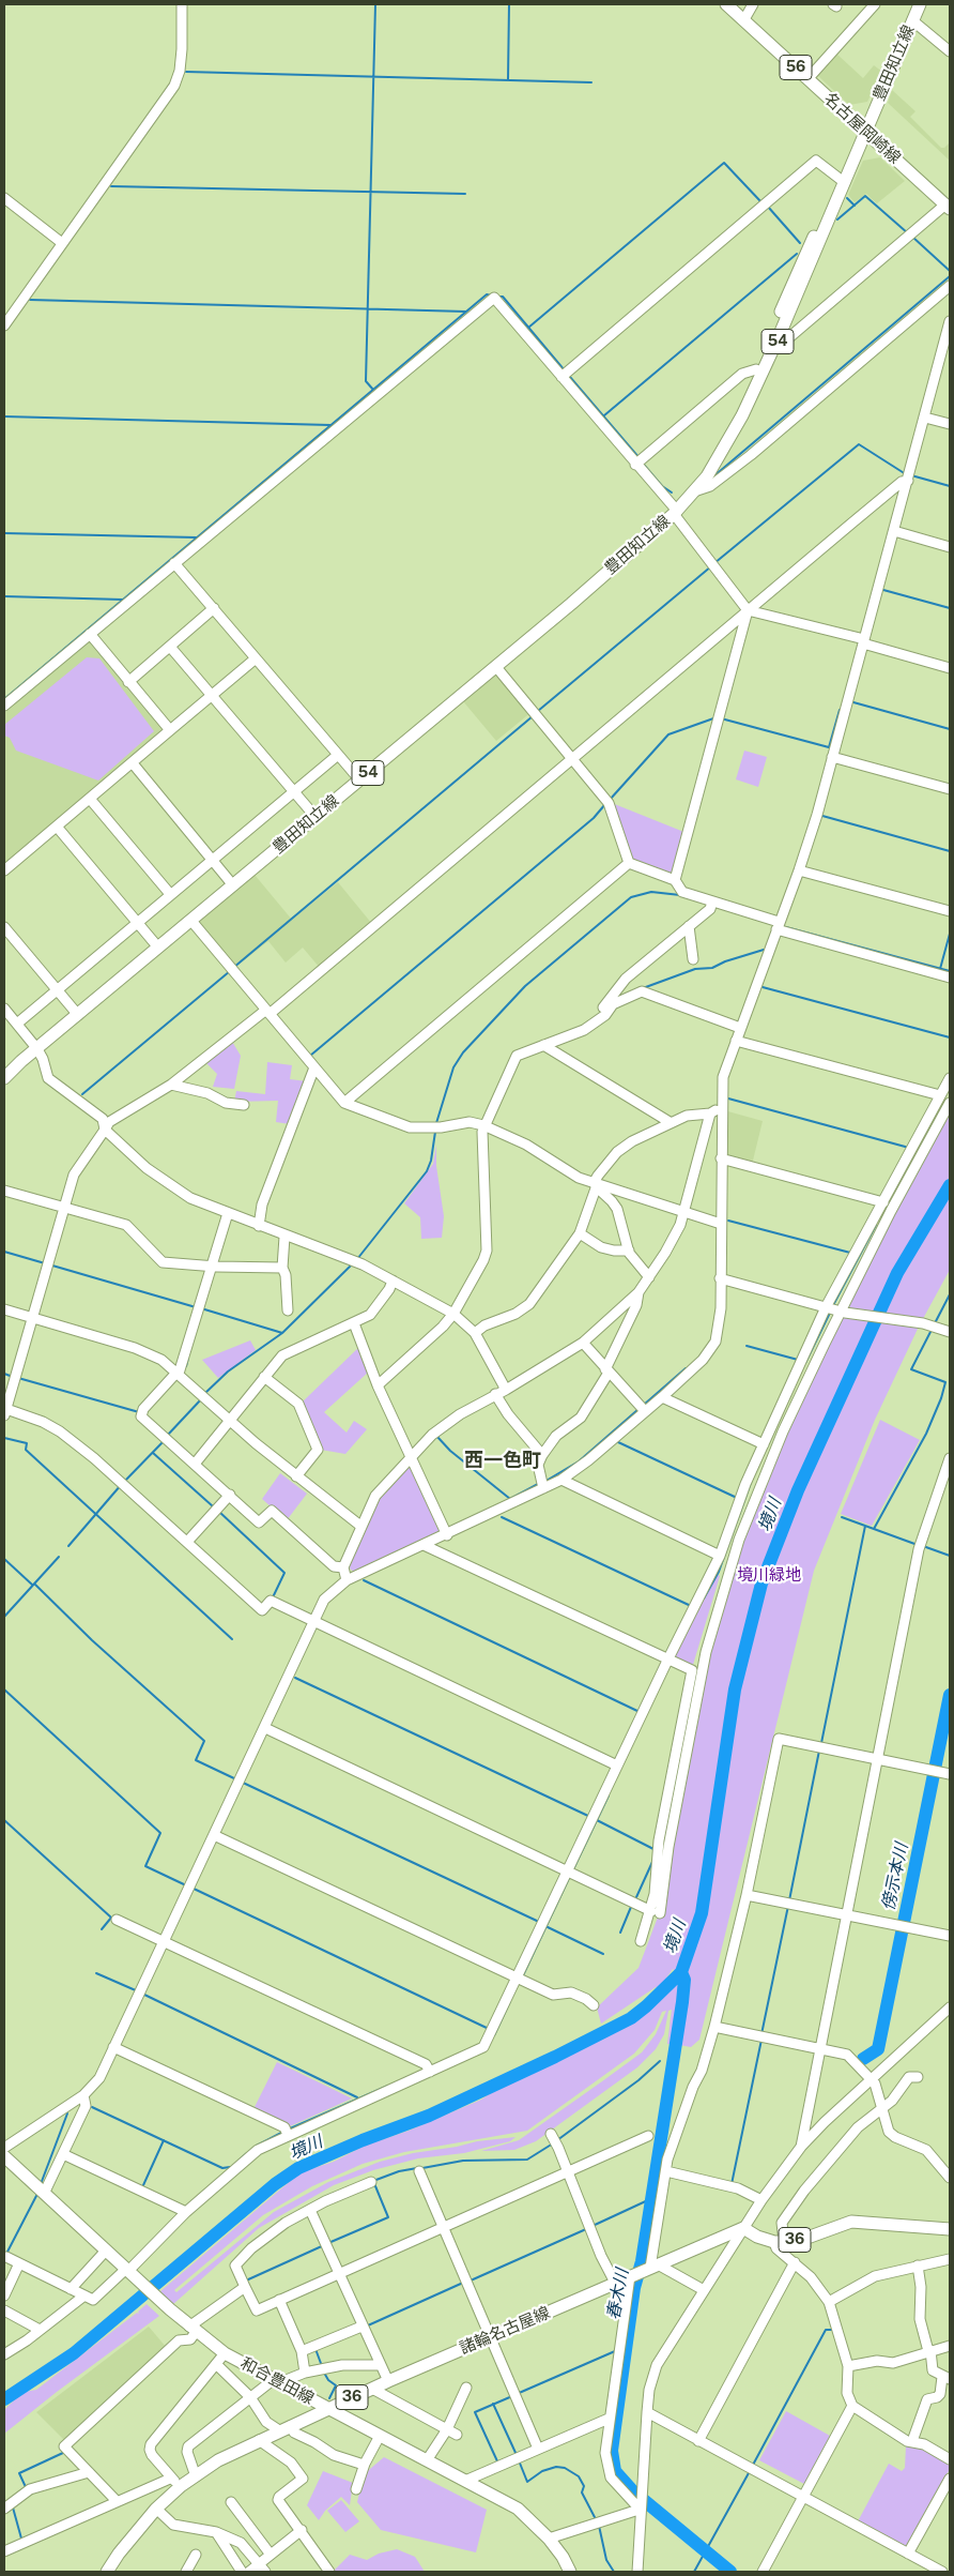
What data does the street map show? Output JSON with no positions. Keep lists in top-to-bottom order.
{
  "streets": {
    "main road": [
      "豊田知立線",
      "56",
      "名古屋岡崎線",
      "54",
      "36",
      "諸輪名古屋線",
      "和合豊田線"
    ]
  },
  "crossings": [
    ["豊田知立線", "名古屋岡崎線"],
    ["36", "諸輪名古屋線"],
    ["諸輪名古屋線", "和合豊田線"]
  ],
  "districts": ["西一色町"],
  "water": ["境川", "傍示本川", "春木川"],
  "parks": ["境川緑地"]
}
